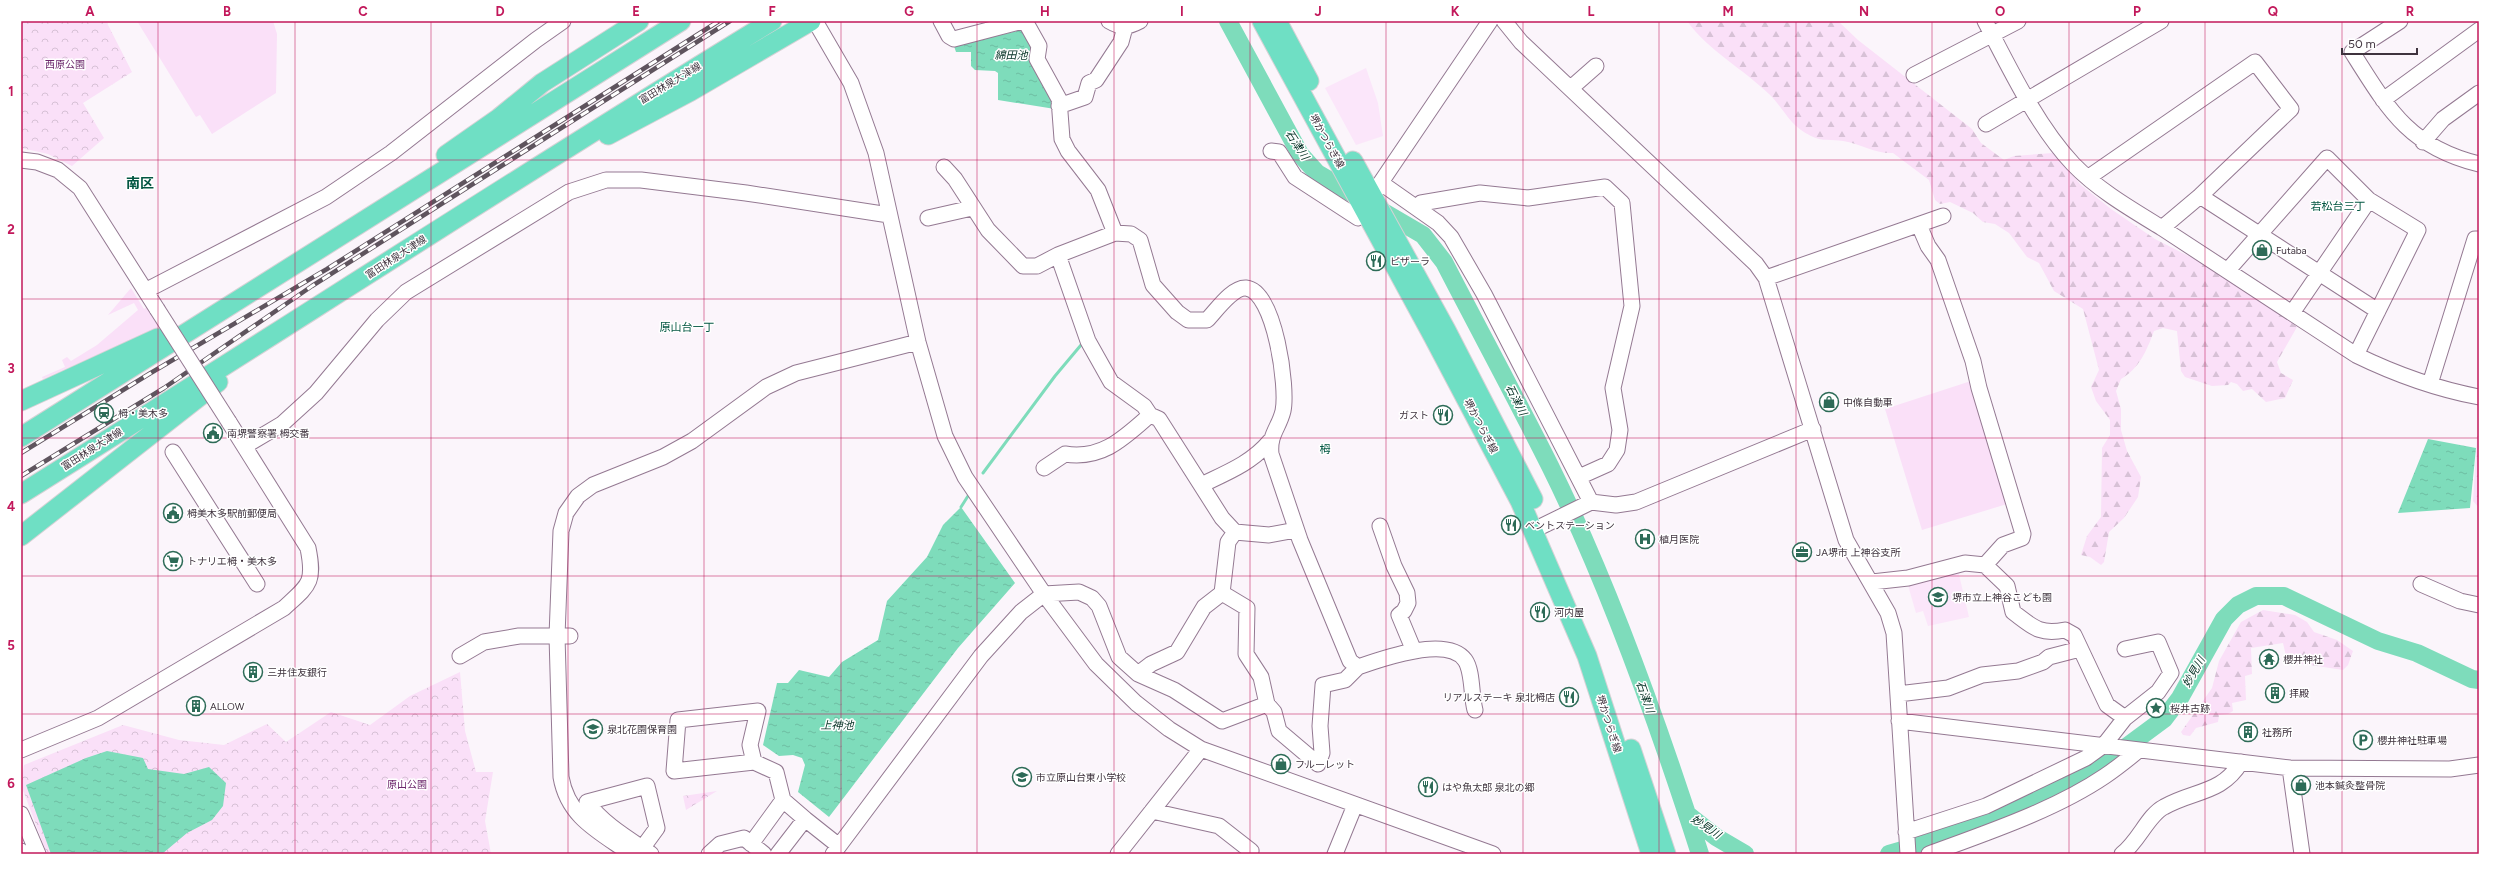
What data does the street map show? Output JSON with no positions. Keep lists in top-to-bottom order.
{
  "streets": {
    "main road": ["富田林泉大津線", "堺かつらぎ線"]
  },
  "districts": [
    "南区",
    "若松台三丁",
    "原山台一丁",
    "栂"
  ],
  "water": [
    "綿田池",
    "石津川",
    "妙見川",
    "上神池"
  ],
  "parks": ["西原公園", "原山公園"],
  "places": {
    "shop": [
      "Futaba",
      "中條自動車",
      "フルーレット",
      "池本鍼灸整骨院"
    ],
    "restaurant": [
      "ピザーラ",
      "ガスト",
      "ベントステーション",
      "河内屋",
      "リアルステーキ 泉北栂店",
      "はや魚太郎 泉北の郷"
    ],
    "station": ["栂・美木多"],
    "public building": ["南堺警察署 栂交番", "栂美木多駅前郵便局"],
    "hospital": ["植月医院"],
    "office": ["JA堺市 上神谷支所"],
    "supermarket": ["トナリエ栂・美木多"],
    "school or university": ["堺市立上神谷こども園", "泉北花園保育園", "市立原山台東小学校"],
    "temple": ["櫻井神社"],
    "building": [
      "三井住友銀行",
      "拝殿",
      "ALLOW",
      "社務所"
    ],
    "place": ["桜井古跡"],
    "parking": ["櫻井神社駐車場"]
  },
  "scale_bar": "50 m",
  "grid": {
    "columns": [
      "A",
      "B",
      "C",
      "D",
      "E",
      "F",
      "G",
      "H",
      "I",
      "J",
      "K",
      "L",
      "M",
      "N",
      "O",
      "P",
      "Q",
      "R"
    ],
    "rows": [
      "1",
      "2",
      "3",
      "4",
      "5",
      "6"
    ]
  }
}
